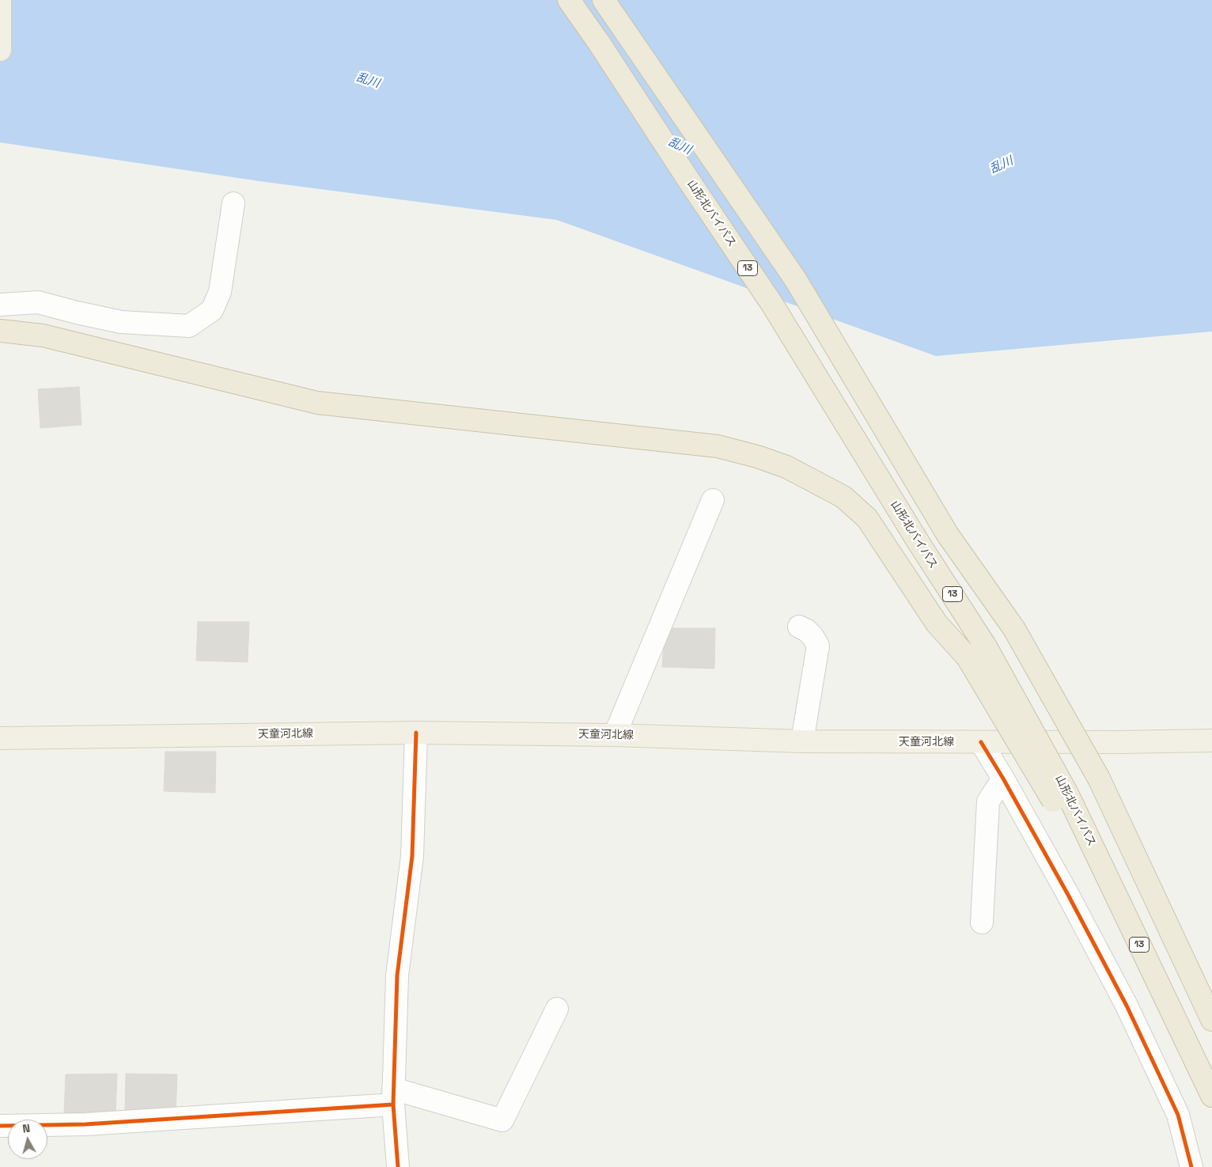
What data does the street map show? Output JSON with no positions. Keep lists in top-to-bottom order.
{
  "streets": {
    "highway": ["山形北バイパス", "13"],
    "main road": ["天童河北線"]
  },
  "water": ["乱川"],
  "north": "top"
}
